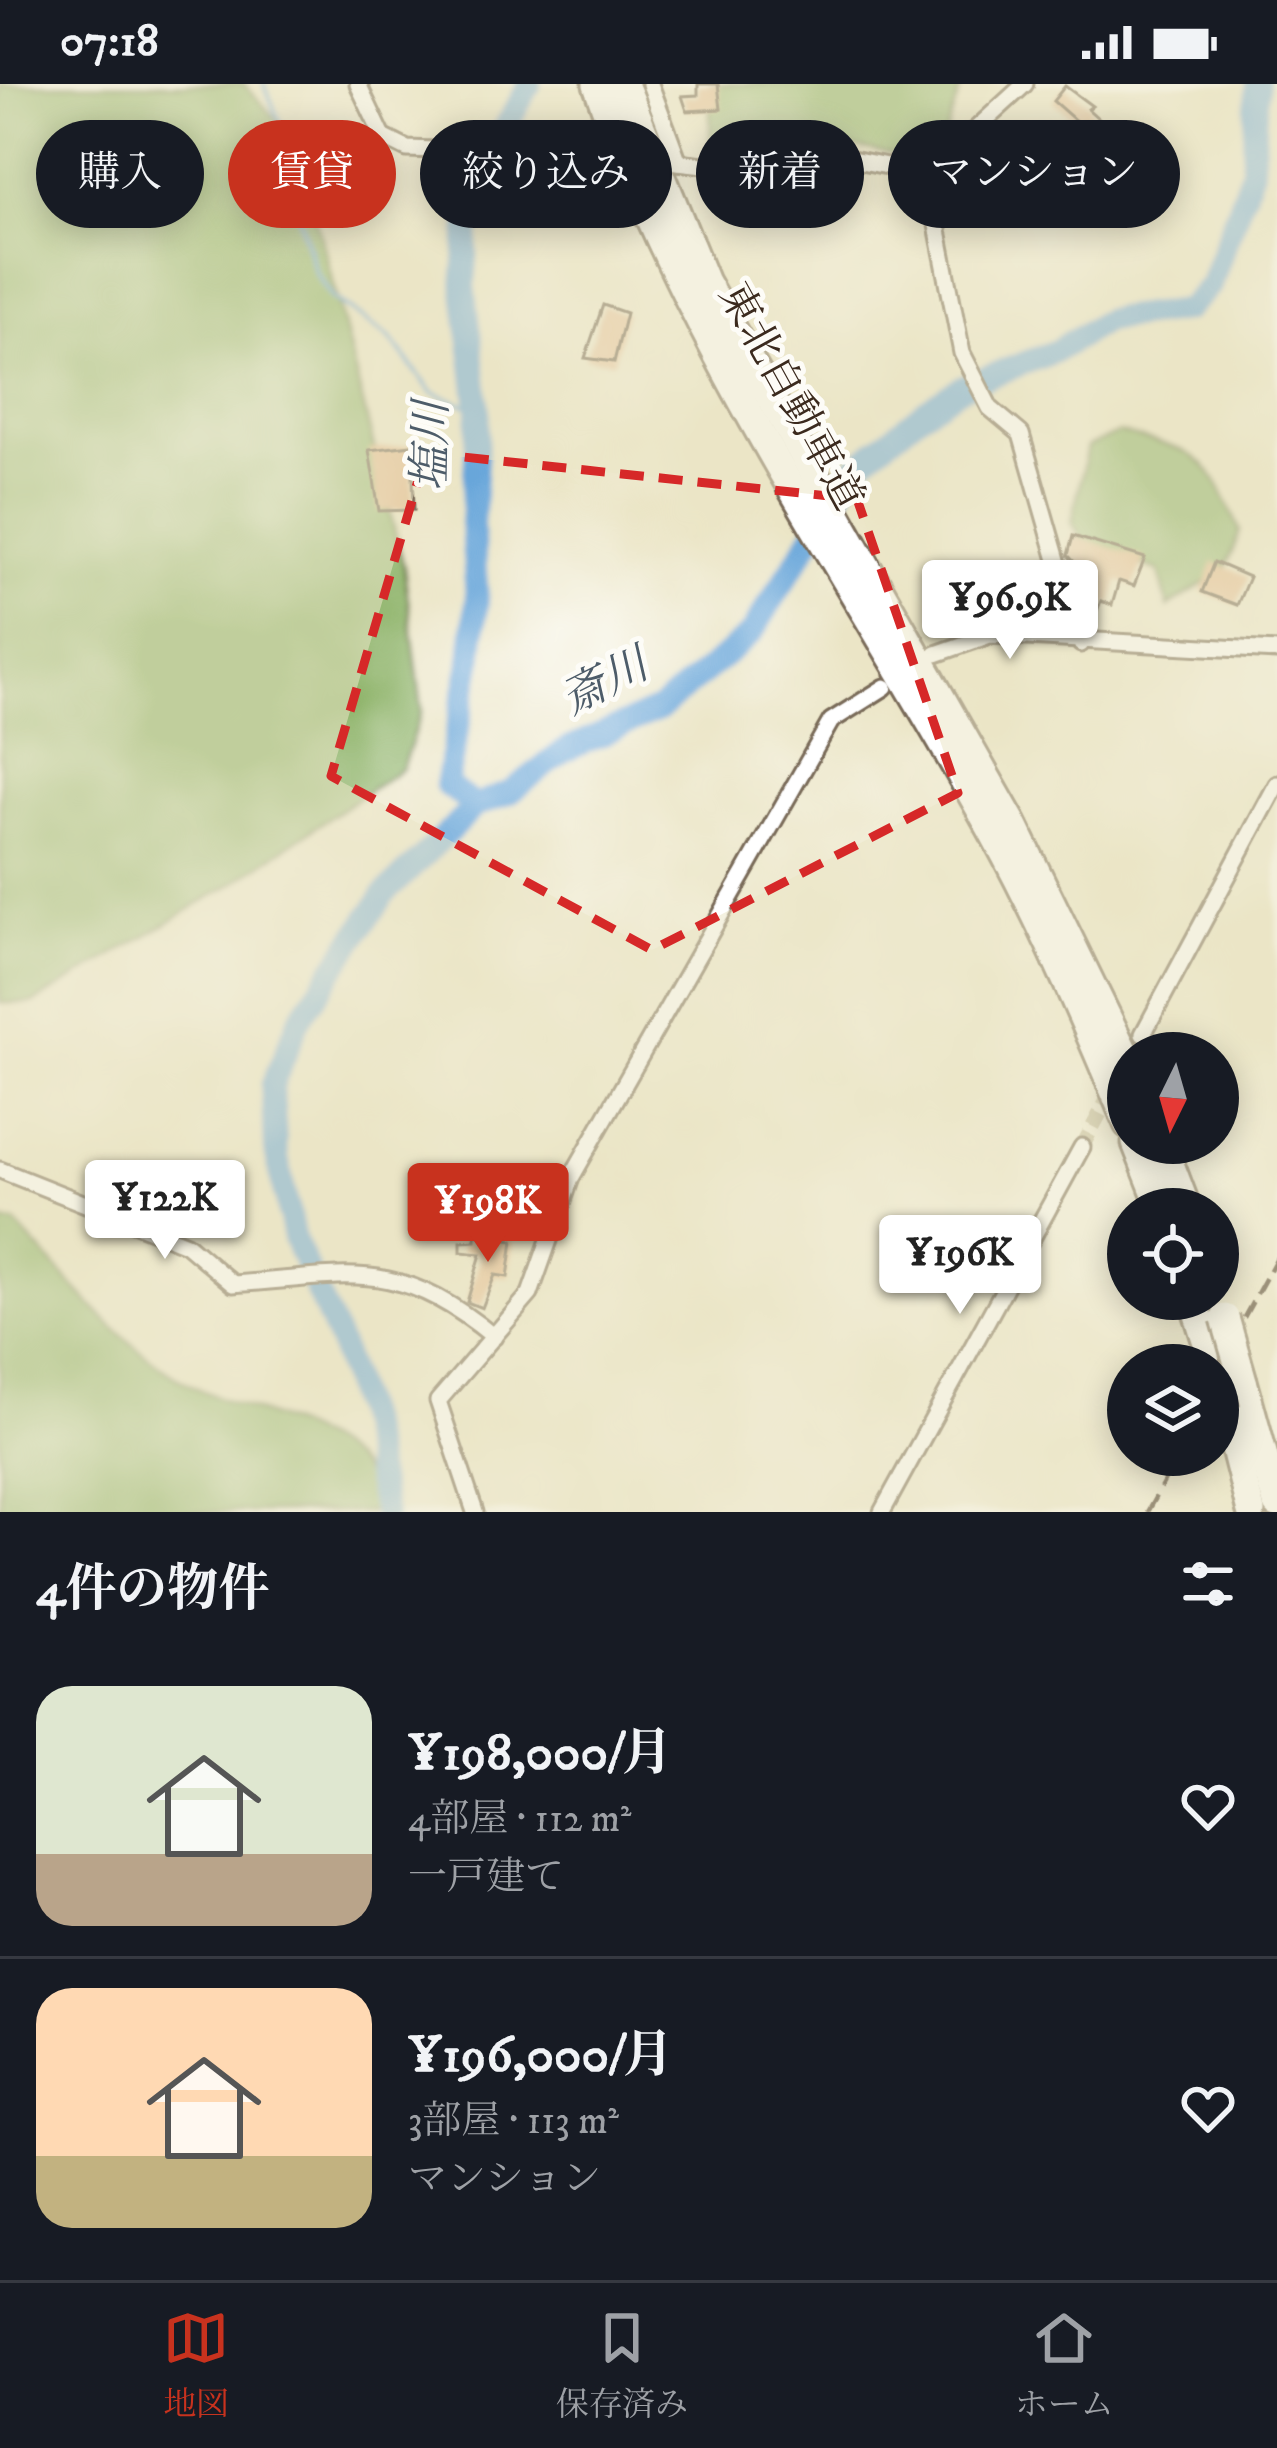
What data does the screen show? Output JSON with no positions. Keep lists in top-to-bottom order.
{
  "streets": {
    "highway": ["東北自動車道"]
  },
  "water": ["塩川", "斎川"],
  "north": "bottom",
  "page": {
    "status": "07:18",
    "chip": [
      "購入",
      "賃貸",
      "絞り込み",
      "新着",
      "マンション"
    ],
    "price": [
      "¥96.9K",
      "¥122K",
      "¥198K",
      "¥196K"
    ],
    "heading": "4件の物件",
    "list": [
      {
        "name": "¥198,000/月",
        "note": "4部屋 · 112 m² · 一戸建て"
      },
      {
        "name": "¥196,000/月",
        "note": "3部屋 · 113 m² · マンション"
      }
    ],
    "tabs": ["地図", "保存済み", "ホーム"]
  }
}
